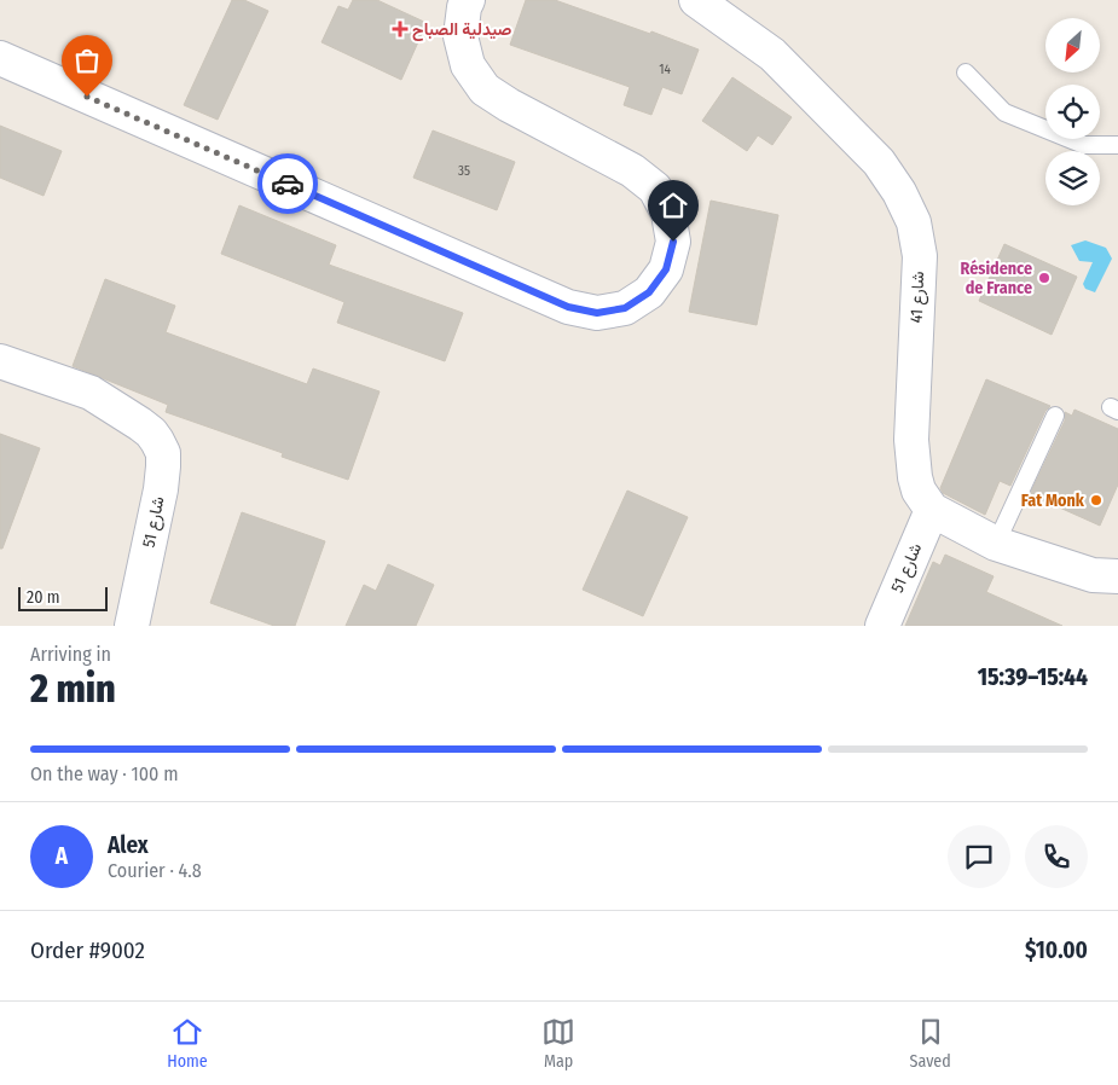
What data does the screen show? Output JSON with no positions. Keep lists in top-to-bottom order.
{
  "streets": {
    "street": ["شارع 41", "شارع 51"]
  },
  "crossings": [
    ["شارع 41", "شارع 51"]
  ],
  "places": {
    "health": ["صيدلية الصباح"],
    "other": ["Résidence de France", "Fat Monk"]
  },
  "house_numbers": ["14", "35"],
  "scale_bar": "20 m",
  "north": "bottom left",
  "page": {
    "scale": "20 m",
    "heading": ["2 min", "Arriving in", "15:39–15:44"],
    "panel": [
      "Alex",
      "Courier · 4.8",
      "Order #9002",
      "$10.00"
    ],
    "bar": "On the way · 100 m",
    "round": "A",
    "tabs": ["Home", "Map", "Saved"]
  }
}
